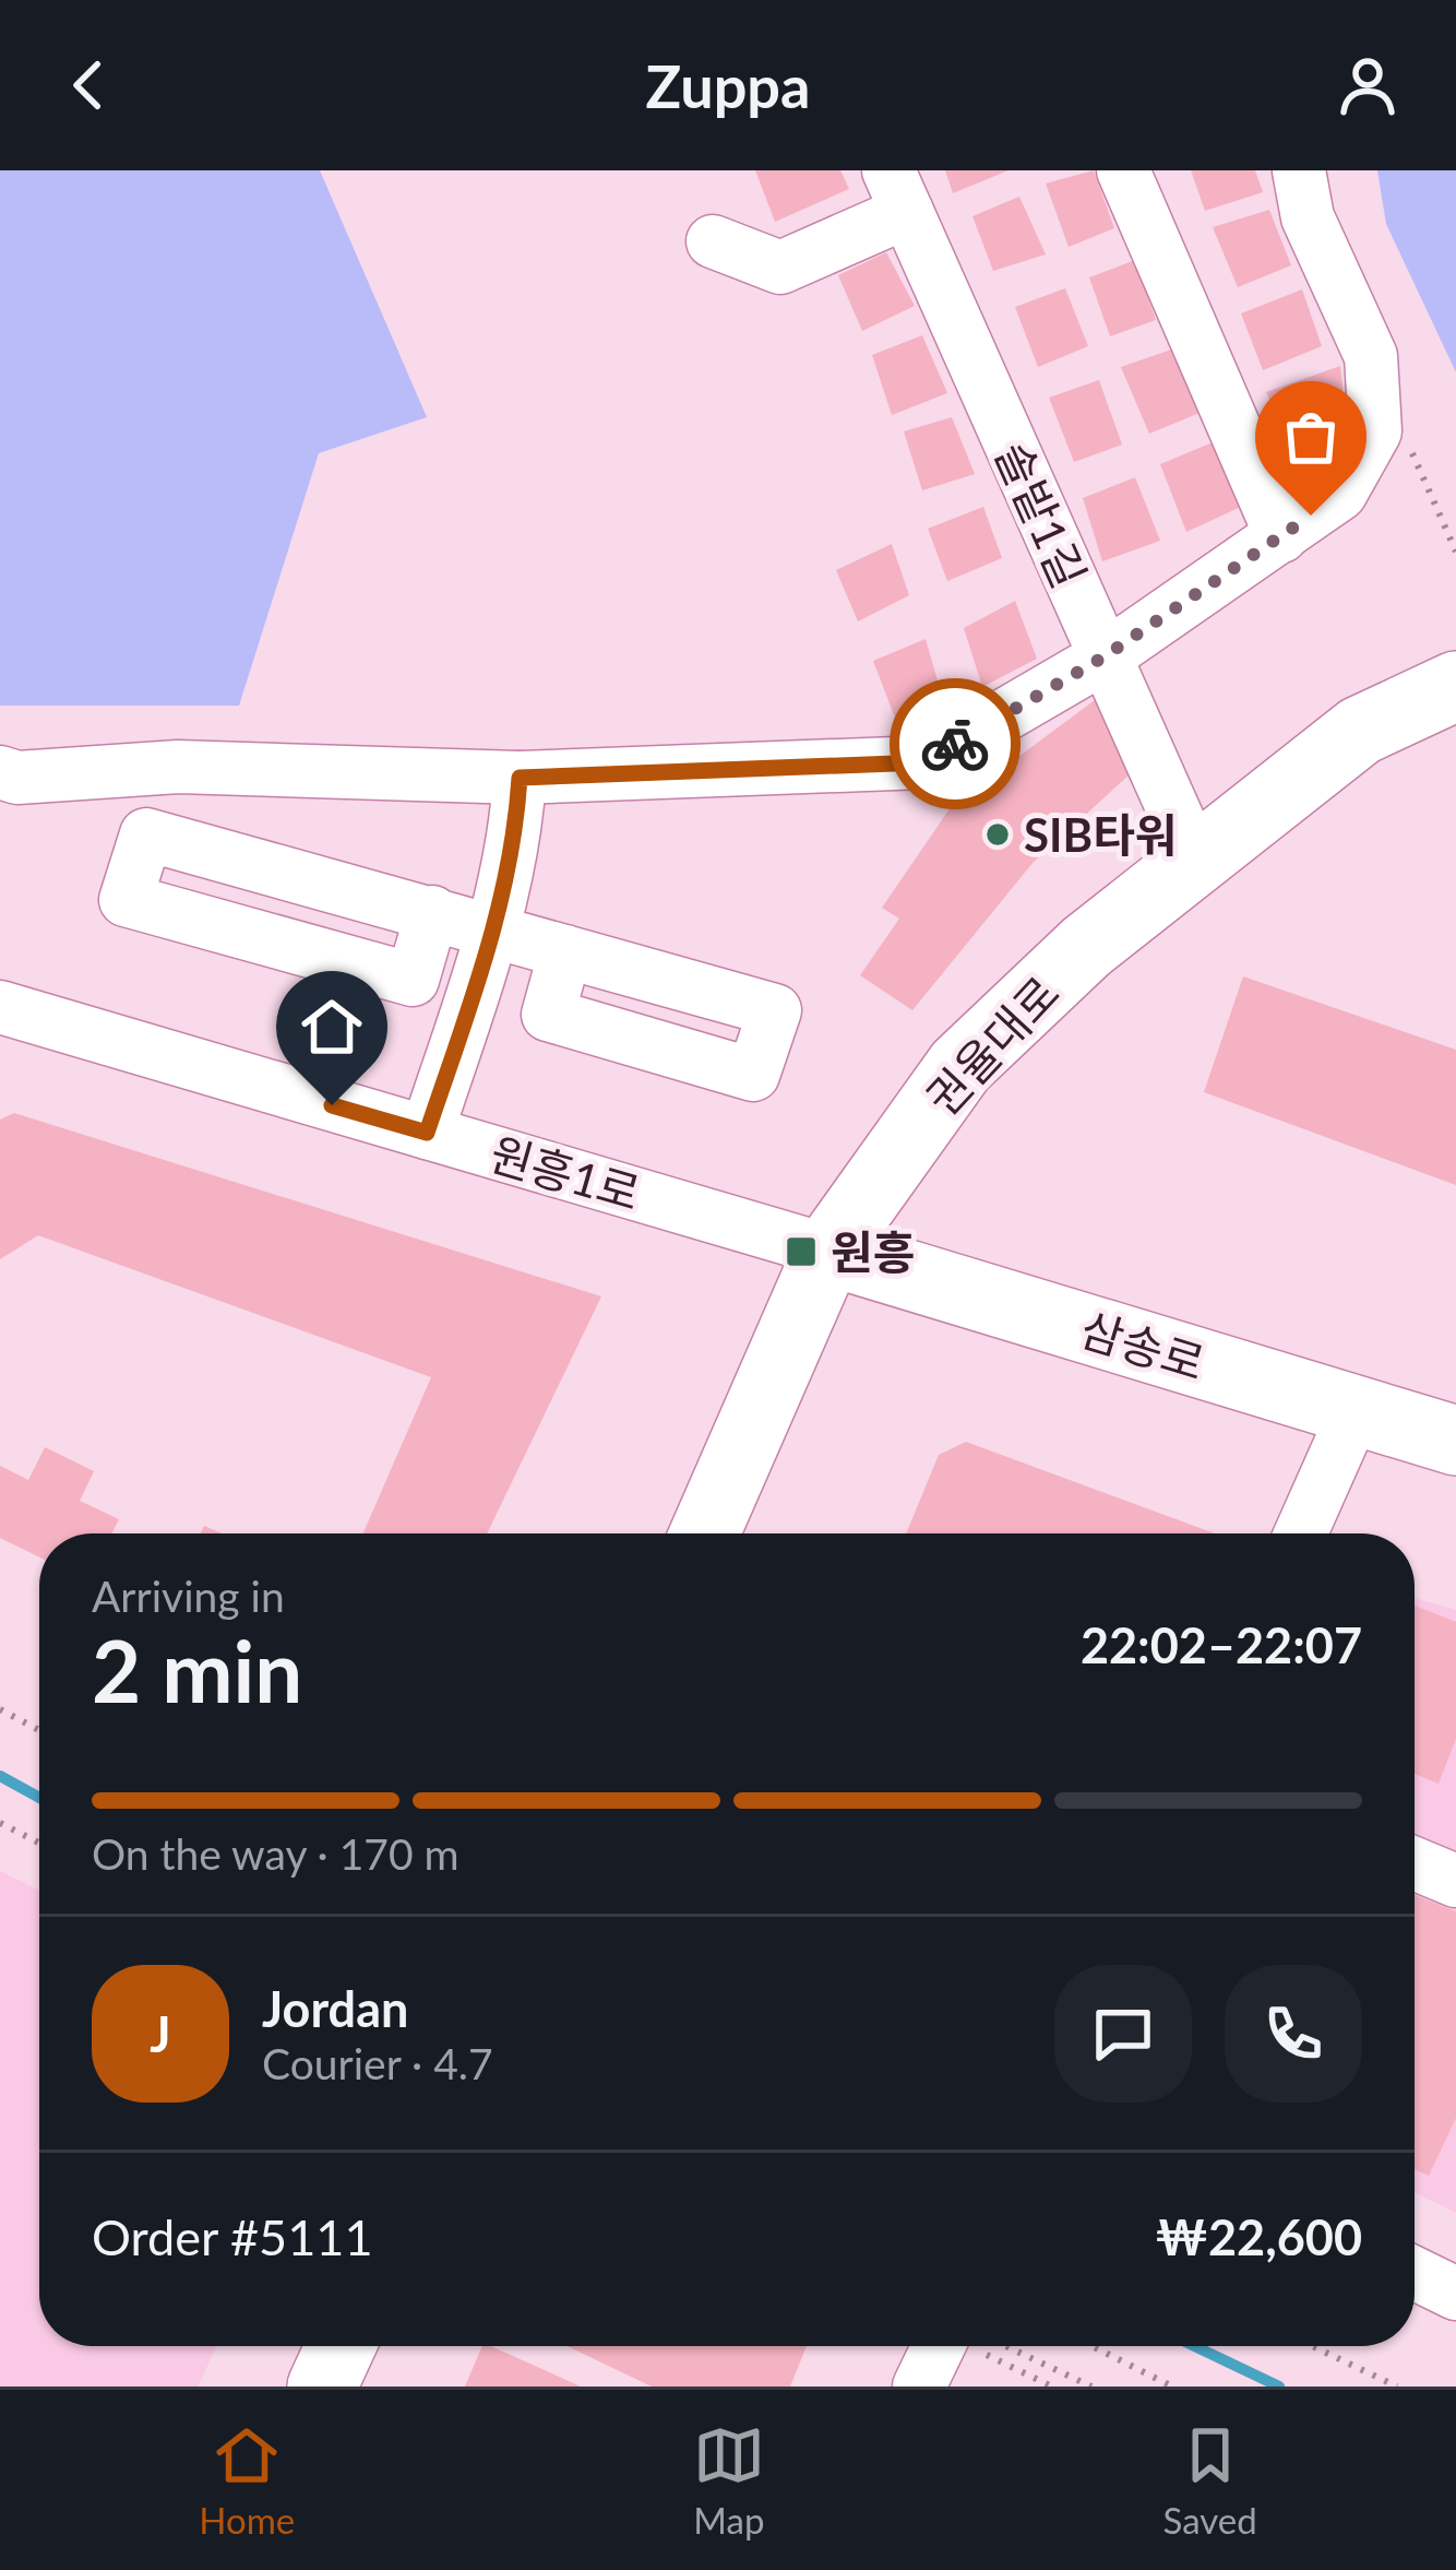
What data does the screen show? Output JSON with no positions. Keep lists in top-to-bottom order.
{
  "streets": {
    "main road": ["권율대로", "삼송로"],
    "street": ["솔밭1길", "원흥1로"]
  },
  "crossings": [
    ["솔밭1길", "권율대로"],
    ["권율대로", "원흥1로"],
    ["권율대로", "삼송로"],
    ["원흥1로", "삼송로"]
  ],
  "places": {
    "other": ["SIB타워"],
    "transit": ["원흥"]
  },
  "page": {
    "header": "Zuppa",
    "heading": ["2 min", "Arriving in", "22:02–22:07"],
    "panel": [
      "Jordan",
      "Courier · 4.7",
      "Order #5111",
      "₩22,600"
    ],
    "bar": "On the way · 170 m",
    "round": "J",
    "tabs": ["Home", "Map", "Saved"]
  }
}
